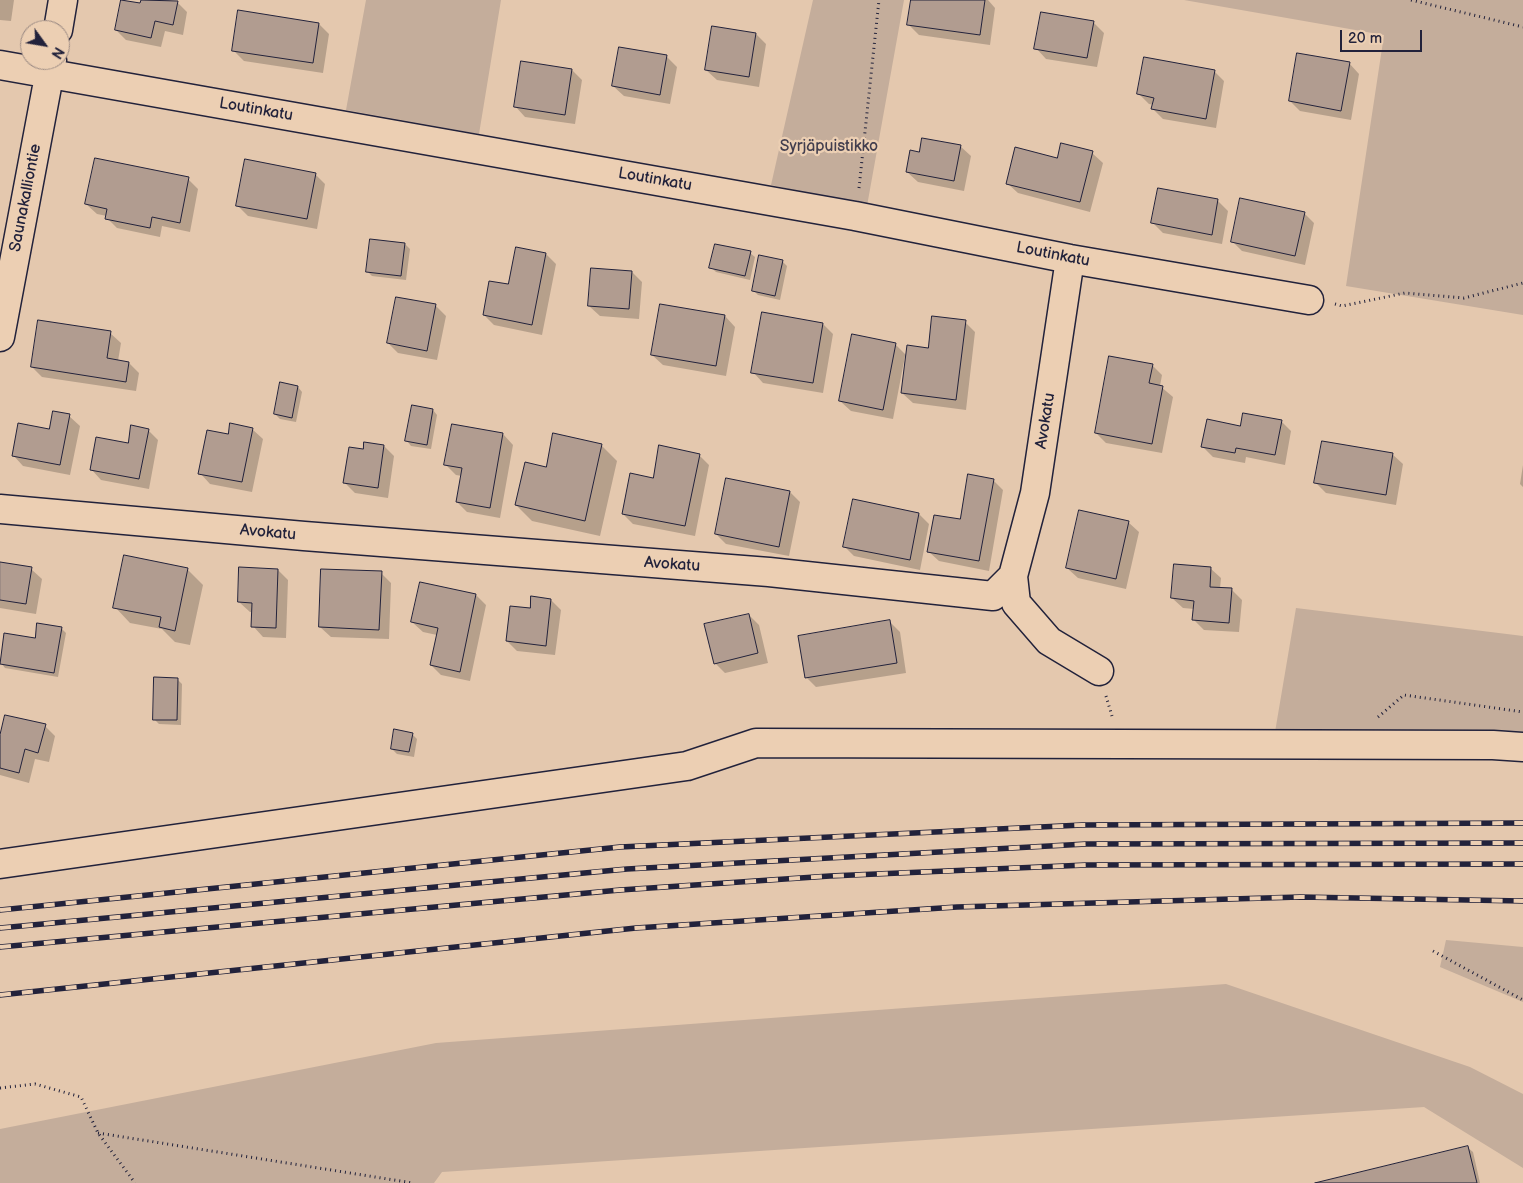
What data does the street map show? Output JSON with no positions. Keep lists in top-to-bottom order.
{
  "streets": {
    "street": ["Loutinkatu", "Saunakalliontie", "Avokatu"]
  },
  "crossings": [
    ["Loutinkatu", "Avokatu"]
  ],
  "parks": ["Syrjäpuistikko"],
  "scale_bar": "20 m",
  "north": "bottom right"
}
